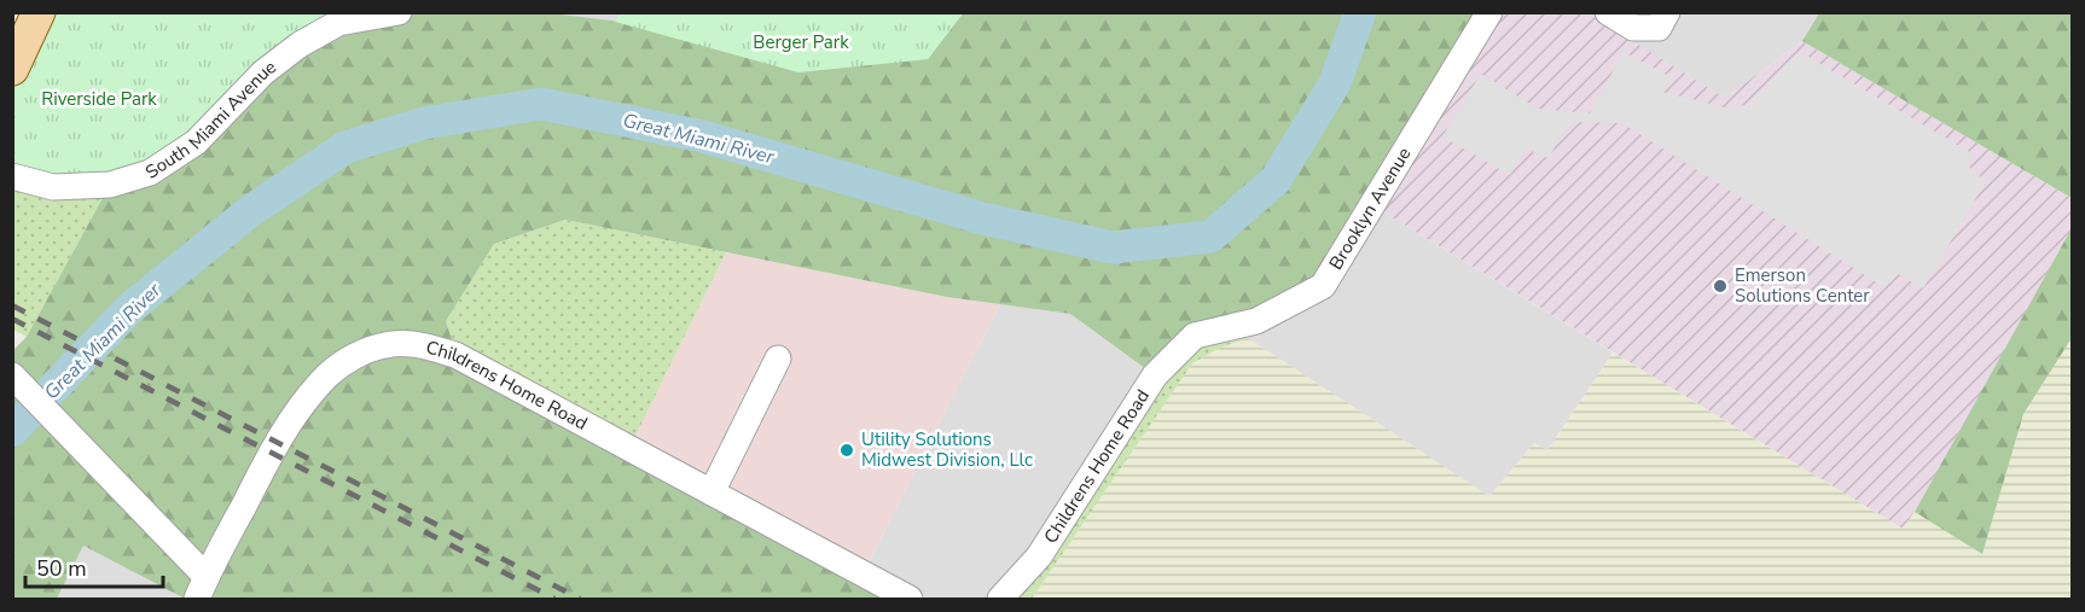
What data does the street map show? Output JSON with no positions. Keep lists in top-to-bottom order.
{
  "streets": {
    "street": ["South Miami Avenue", "Brooklyn Avenue", "Childrens Home Road"]
  },
  "crossings": [
    ["Brooklyn Avenue", "Childrens Home Road"]
  ],
  "water": ["Great Miami River"],
  "parks": ["Berger Park", "Riverside Park"],
  "places": ["Emerson Solutions Center", "Utility Solutions Midwest Division, Llc"],
  "scale_bar": "50 m"
}
